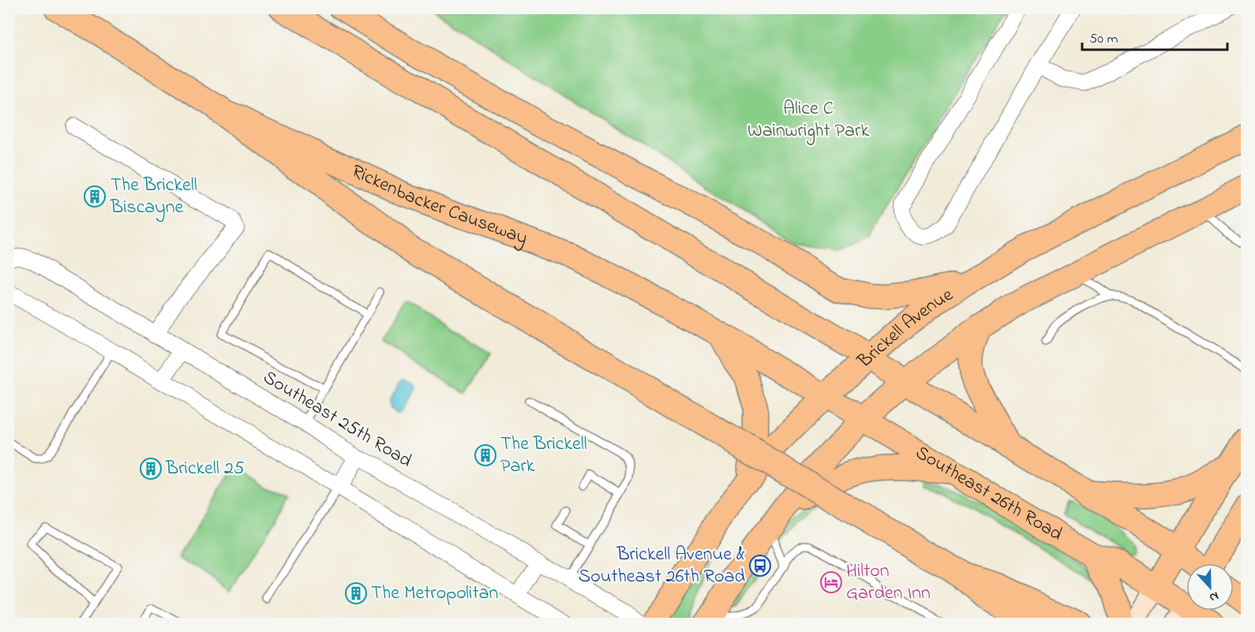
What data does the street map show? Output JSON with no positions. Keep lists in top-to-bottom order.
{
  "streets": {
    "main road": ["Rickenbacker Causeway", "Brickell Avenue", "Southeast 26th Road"],
    "street": ["Southeast 25th Road"]
  },
  "crossings": [
    ["Rickenbacker Causeway", "Brickell Avenue"],
    ["Rickenbacker Causeway", "Southeast 26th Road"],
    ["Brickell Avenue", "Southeast 26th Road"]
  ],
  "parks": ["Alice C Wainwright Park"],
  "places": {
    "building": [
      "The Brickell Biscayne",
      "The Brickell Park",
      "Brickell 25",
      "The Metropolitan"
    ],
    "bus stop": ["Brickell Avenue & Southeast 26th Road"],
    "hotel": ["Hilton Garden Inn"]
  },
  "scale_bar": "50 m",
  "north": "bottom"
}
